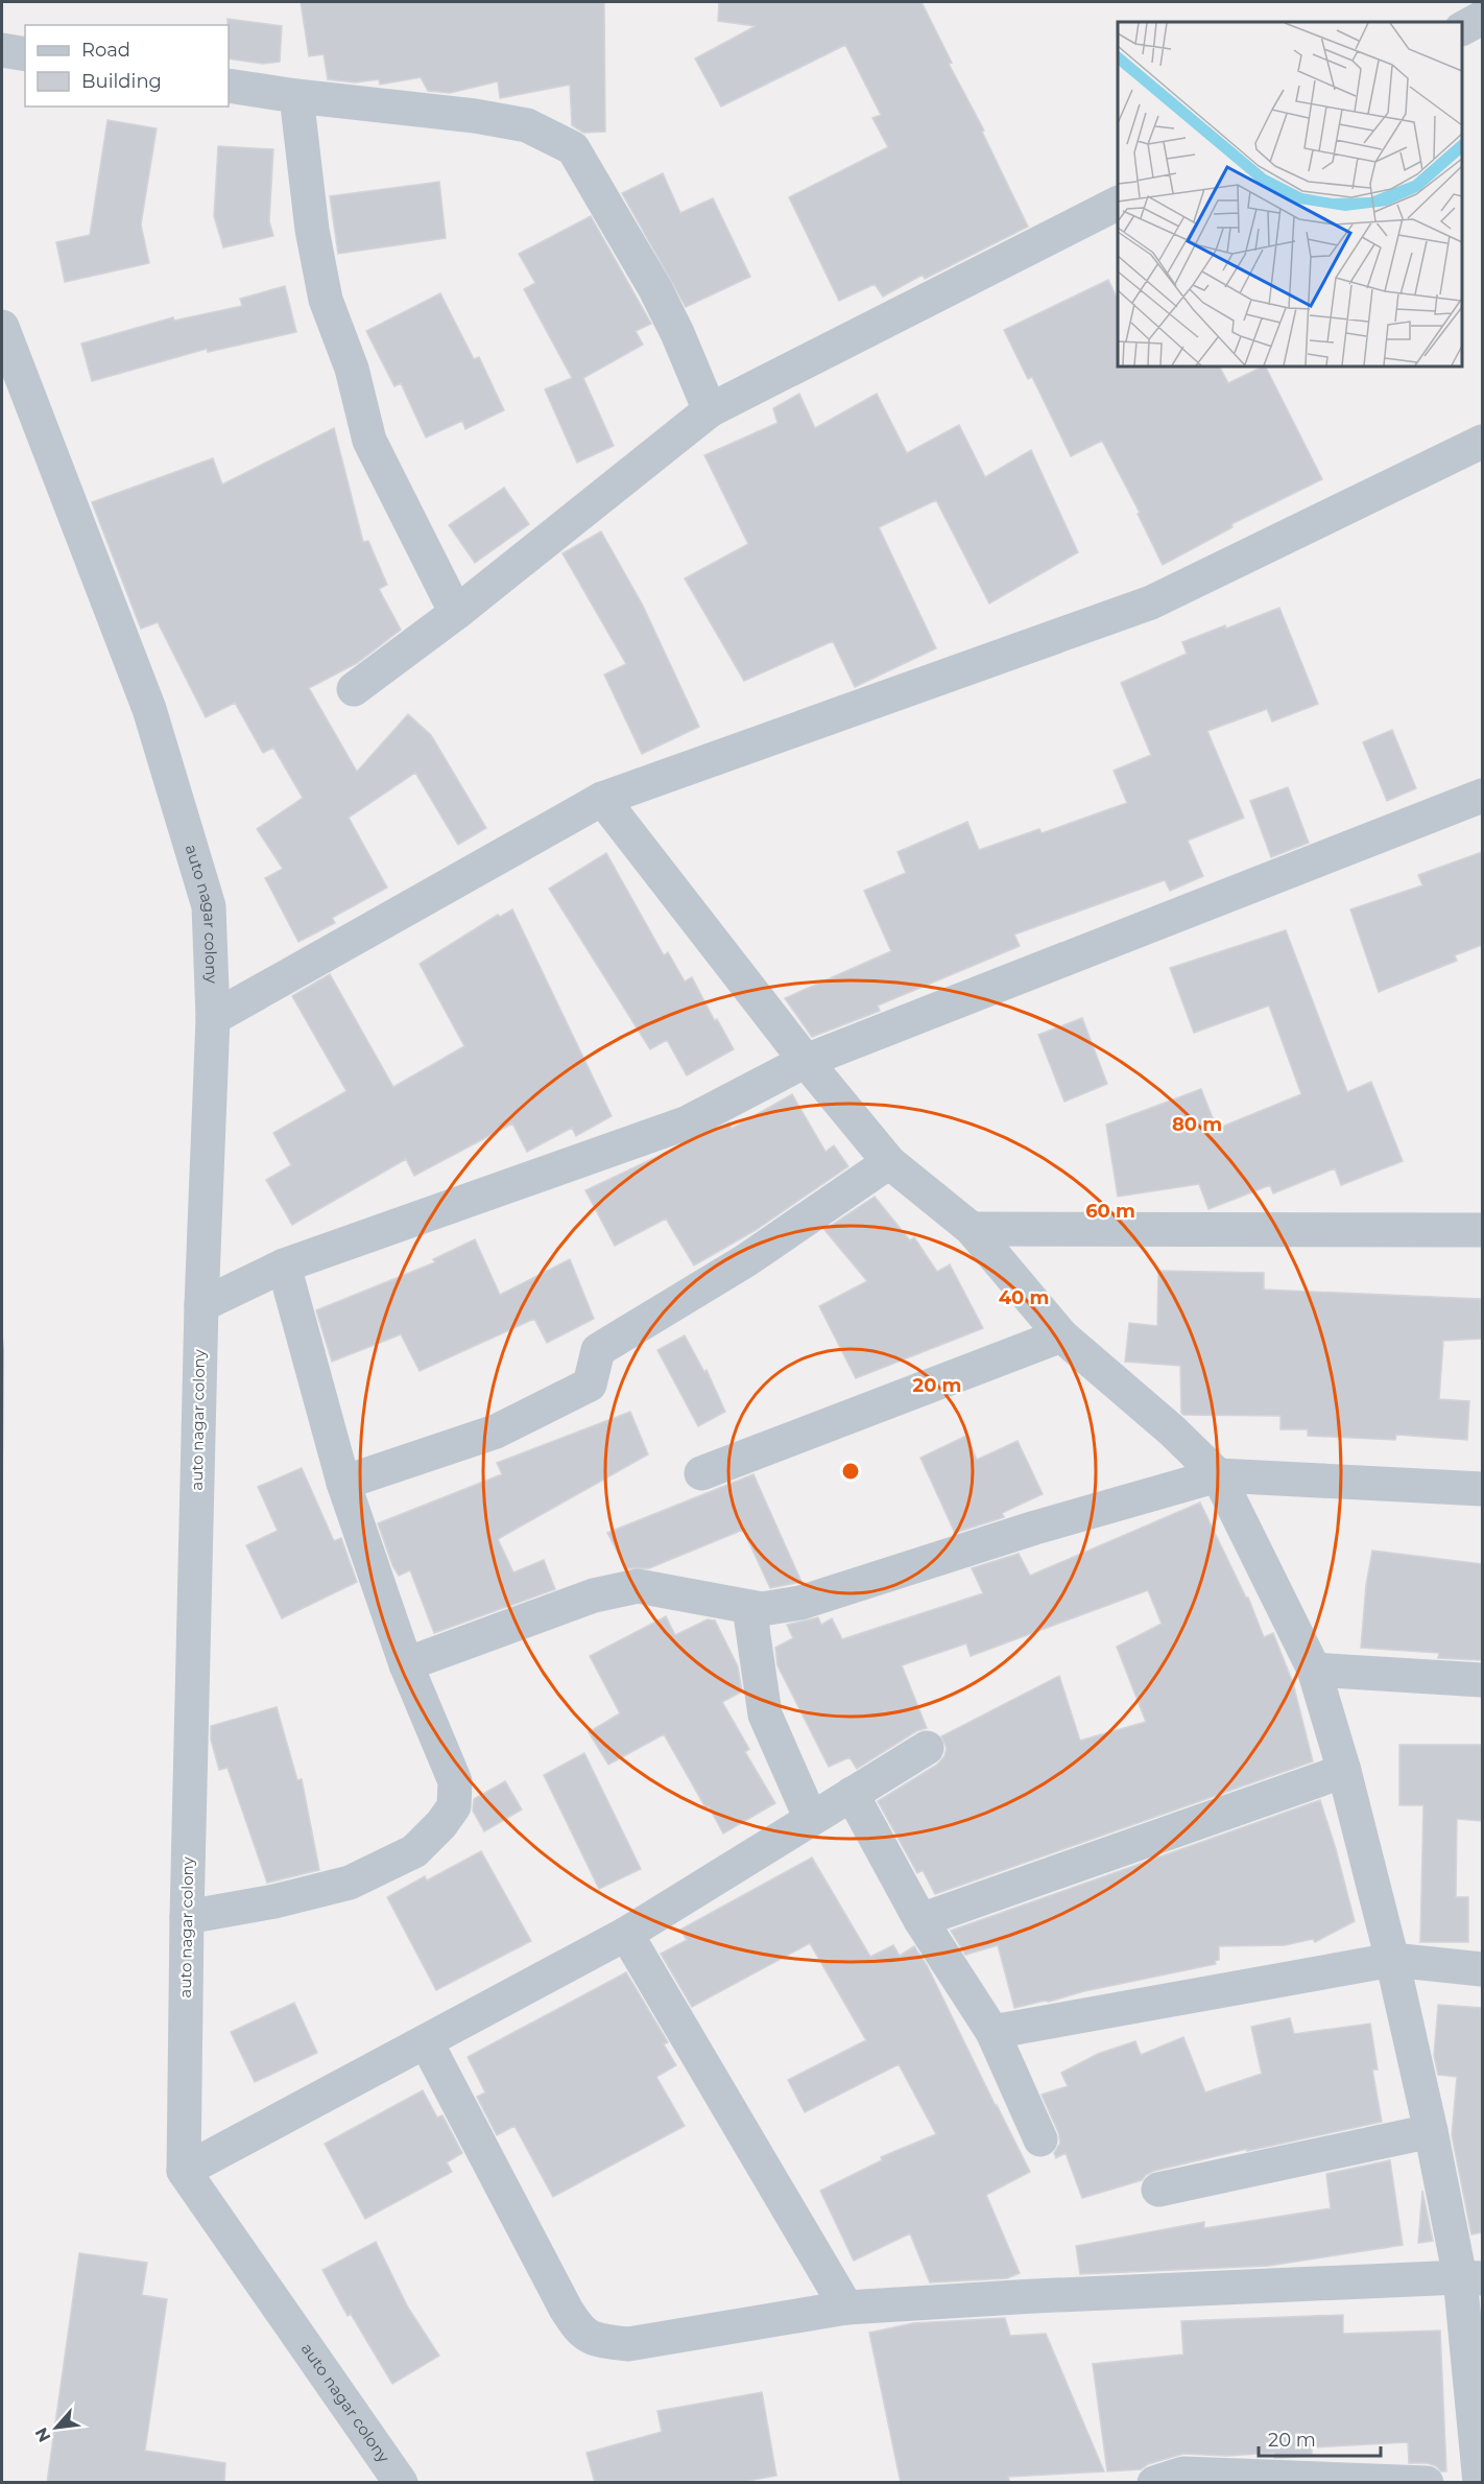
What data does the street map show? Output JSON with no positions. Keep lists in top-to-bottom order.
{
  "streets": {
    "street": ["auto nagar colony"]
  },
  "legend": ["Road", "Building"],
  "scale_bar": "20 m",
  "north": "bottom left",
  "rings": [
    "80 m",
    "60 m",
    "40 m",
    "20 m"
  ]
}
